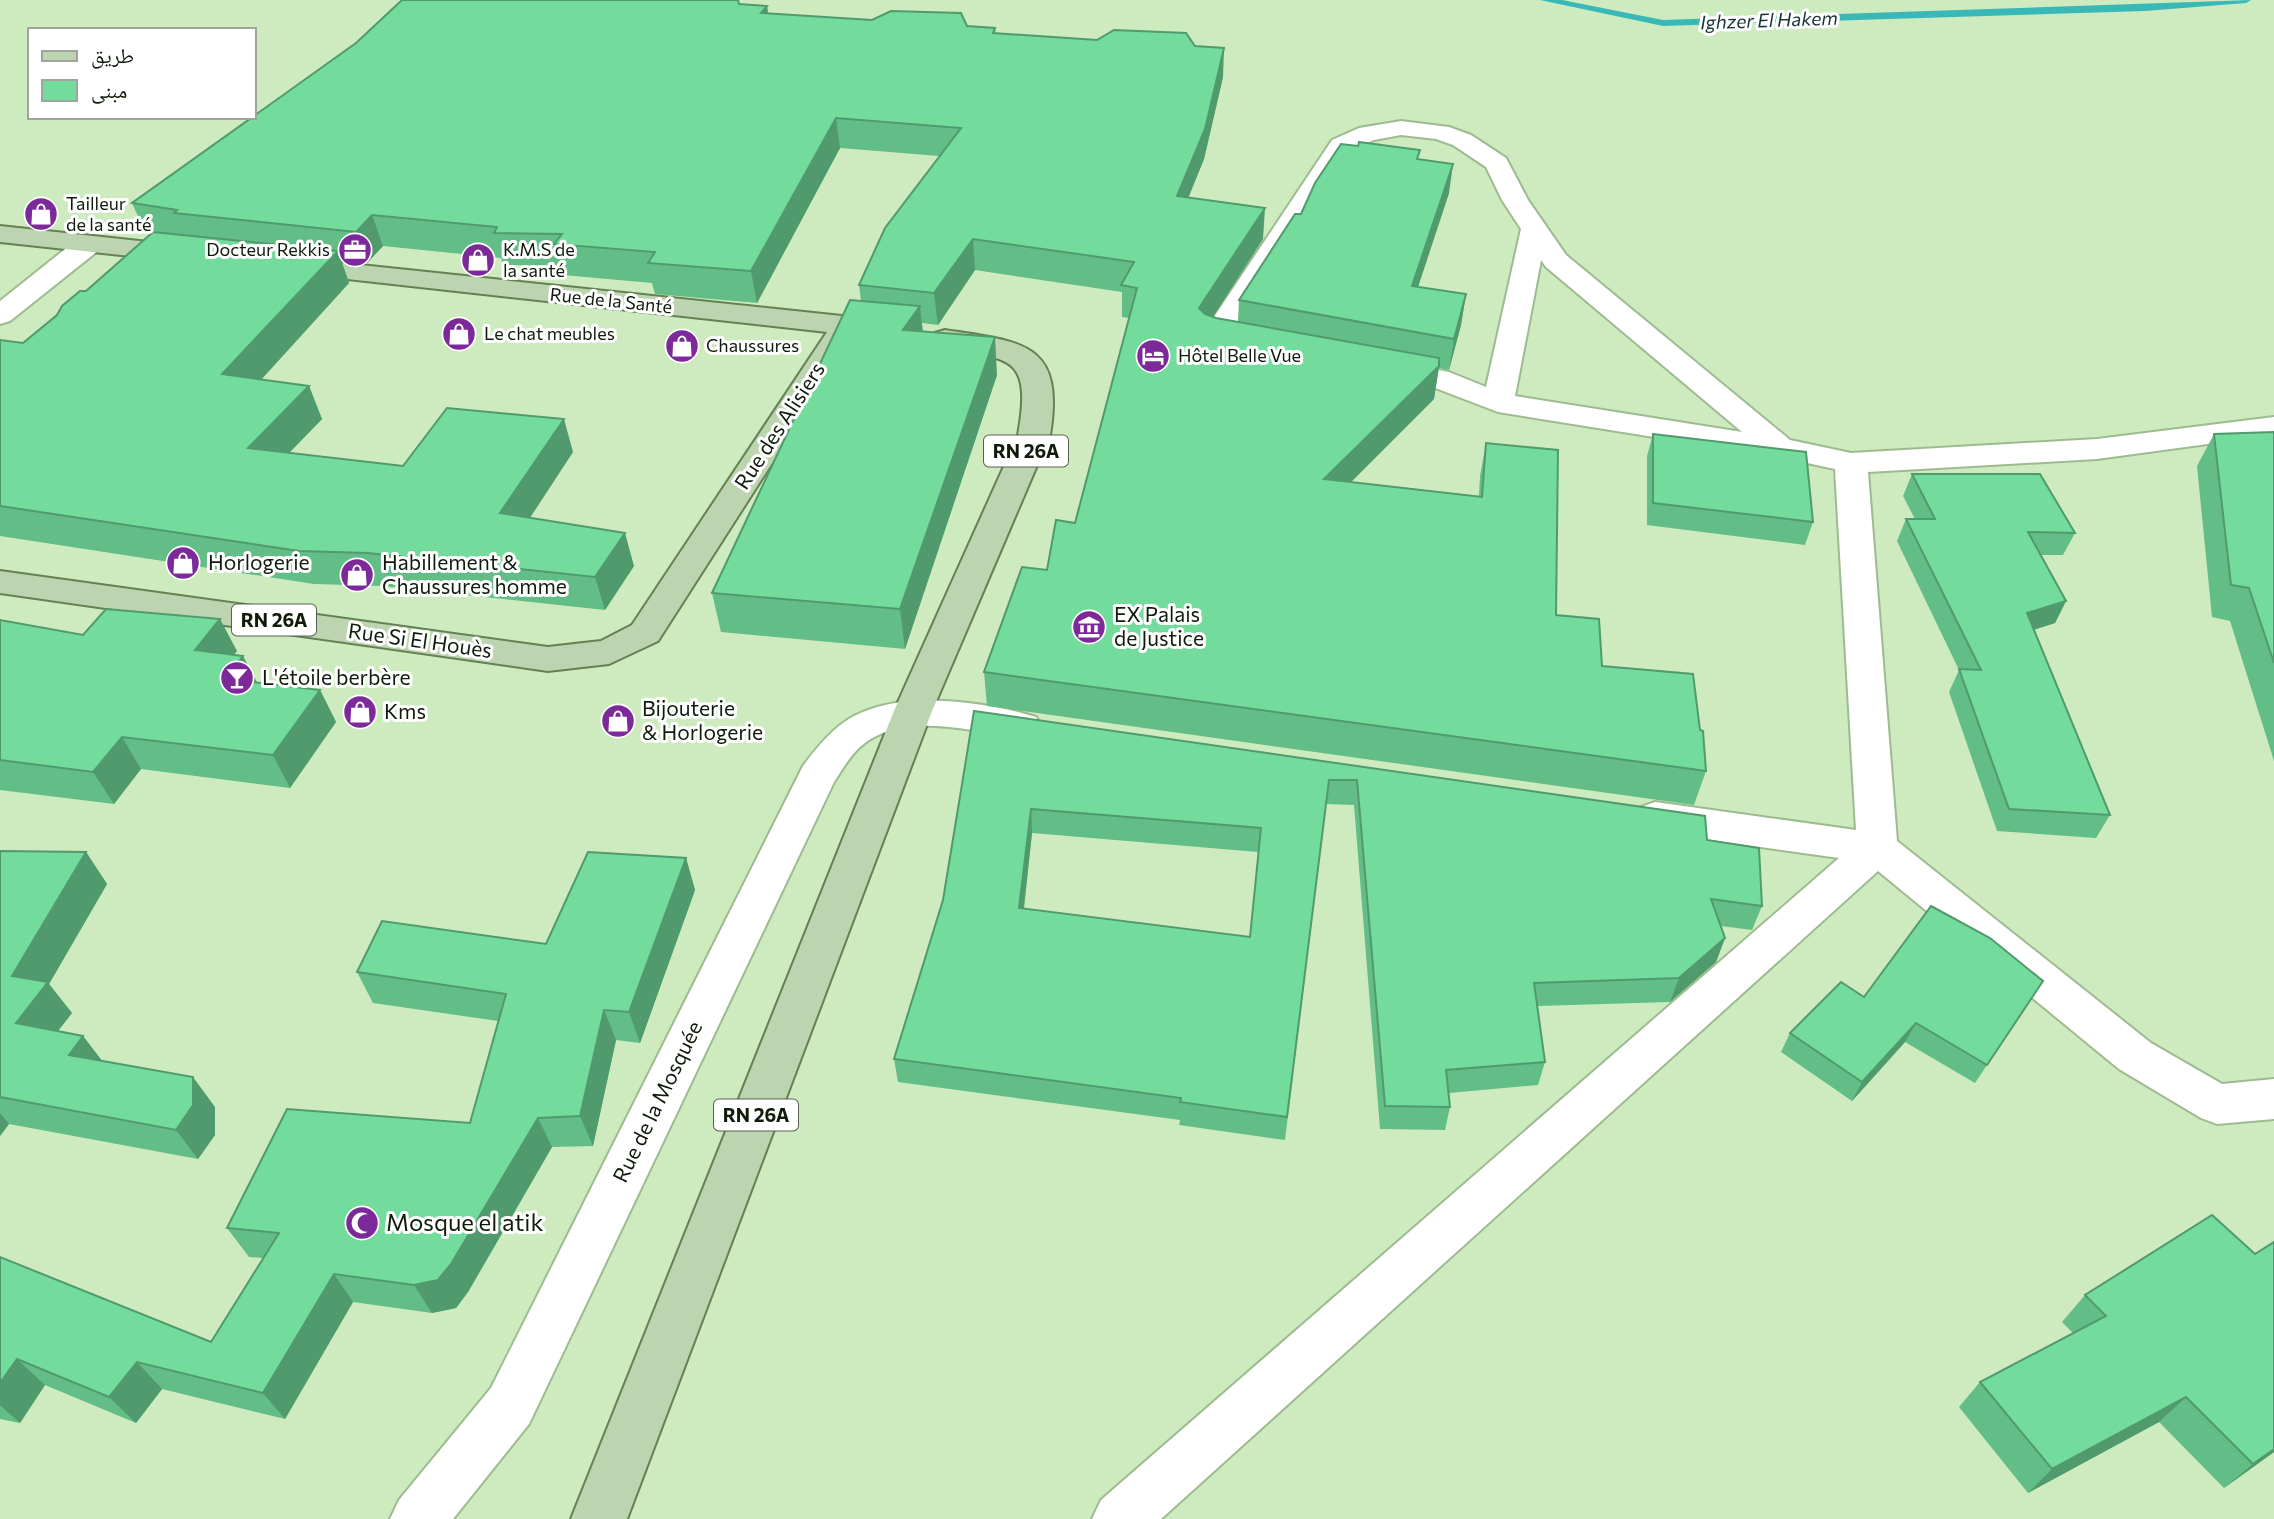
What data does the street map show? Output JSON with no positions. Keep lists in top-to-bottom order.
{
  "streets": {
    "main road": [
      "Rue de la Santé",
      "Rue des Alisiers",
      "RN 26A",
      "Rue Si El Houès"
    ],
    "street": ["Rue de la Mosquée"]
  },
  "crossings": [
    ["Rue de la Santé", "Rue des Alisiers"],
    ["Rue de la Santé", "RN 26A"],
    ["Rue des Alisiers", "RN 26A"],
    ["Rue des Alisiers", "Rue Si El Houès"],
    ["RN 26A", "Rue de la Mosquée"]
  ],
  "water": ["Ighzer El Hakem"],
  "places": {
    "shop": [
      "Tailleur de la santé",
      "K.M.S de la santé",
      "Le chat meubles",
      "Chaussures",
      "Horlogerie",
      "Habillement & Chaussures homme",
      "Kms",
      "Bijouterie & Horlogerie"
    ],
    "office": ["Docteur Rekkis"],
    "hotel": ["Hôtel Belle Vue"],
    "museum": ["EX Palais de Justice"],
    "bar": ["L'étoile berbère"],
    "mosque": ["Mosque el atik"]
  },
  "legend": ["طريق", "مبنى"]
}
